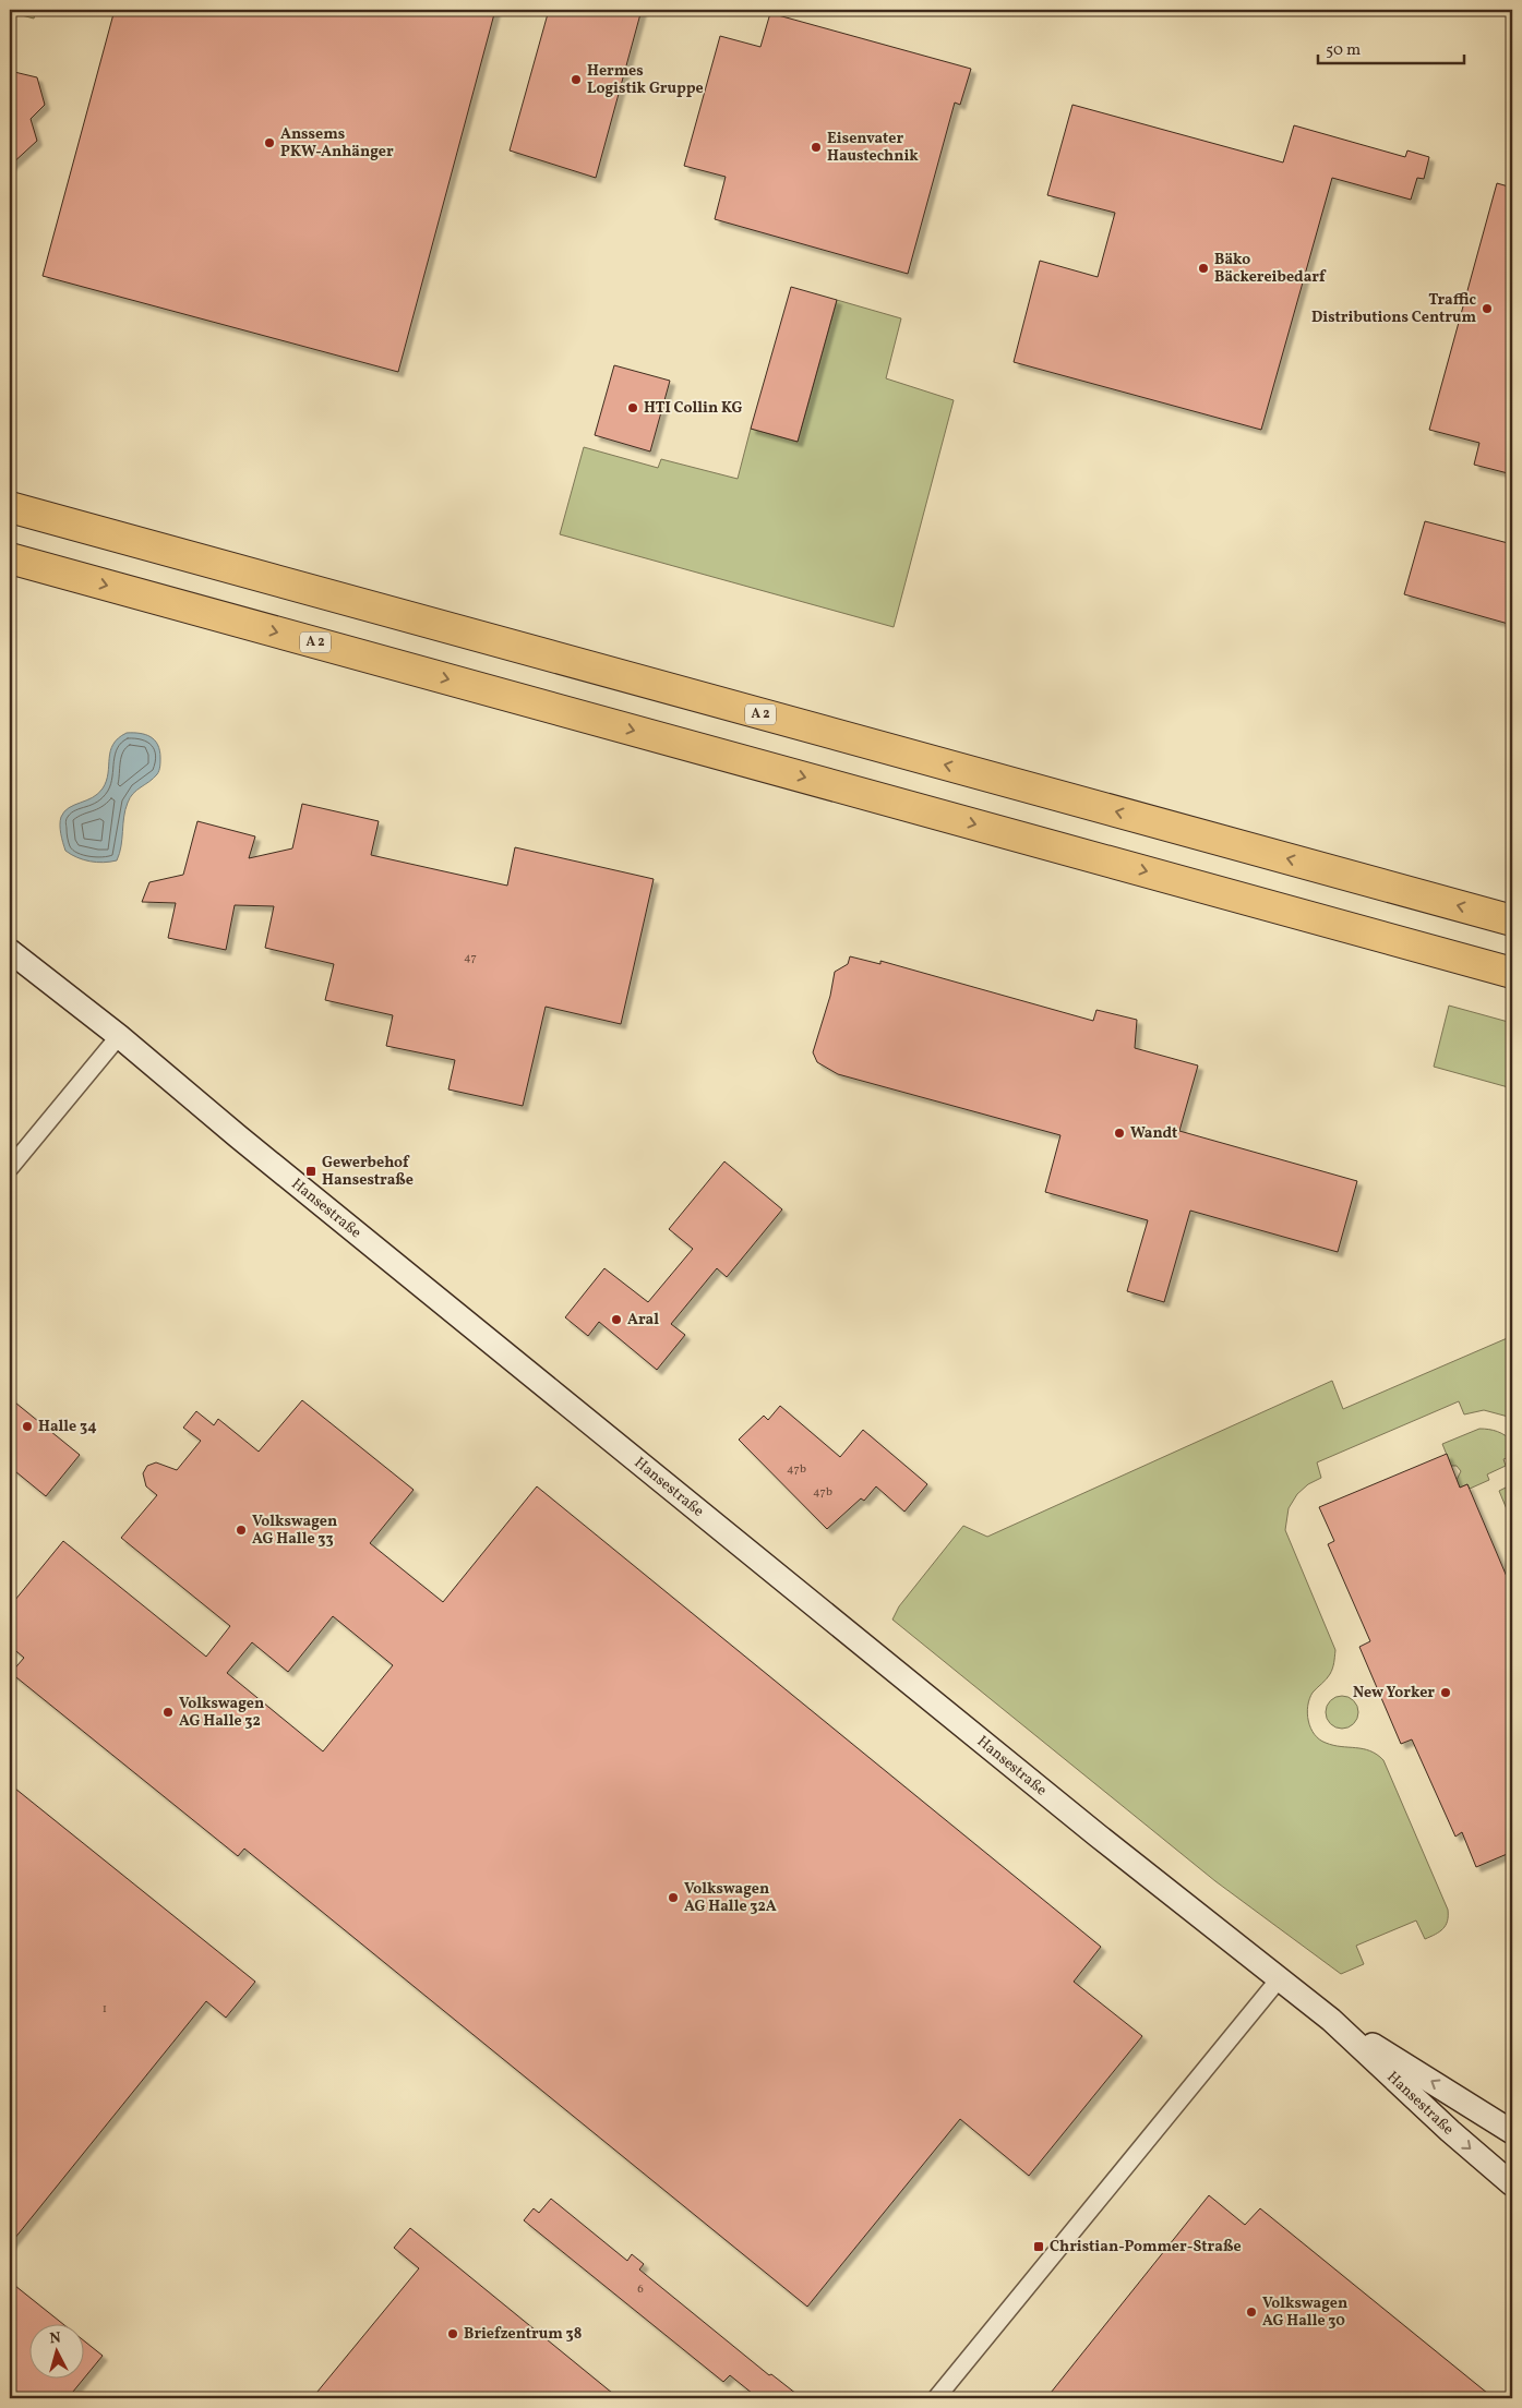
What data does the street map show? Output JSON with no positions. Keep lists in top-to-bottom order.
{
  "streets": {
    "highway": ["A 2"],
    "main road": ["Hansestraße"]
  },
  "places": {
    "other": [
      "Hermes Logistik Gruppe",
      "Anssems PKW-Anhänger",
      "Eisenvater Haustechnik",
      "Bäko Bäckereibedarf",
      "Traffic Distributions Centrum",
      "HTI Collin KG",
      "Wandt",
      "Aral",
      "Halle 34",
      "Volkswagen AG Halle 33",
      "New Yorker",
      "Volkswagen AG Halle 32",
      "Volkswagen AG Halle 32A",
      "Volkswagen AG Halle 30",
      "Briefzentrum 38"
    ],
    "transit": ["Gewerbehof Hansestraße", "Christian-Pommer-Straße"]
  },
  "house_numbers": [
    "47",
    "47b",
    "47b",
    "1",
    "6"
  ],
  "scale_bar": "50 m",
  "north": "top"
}
